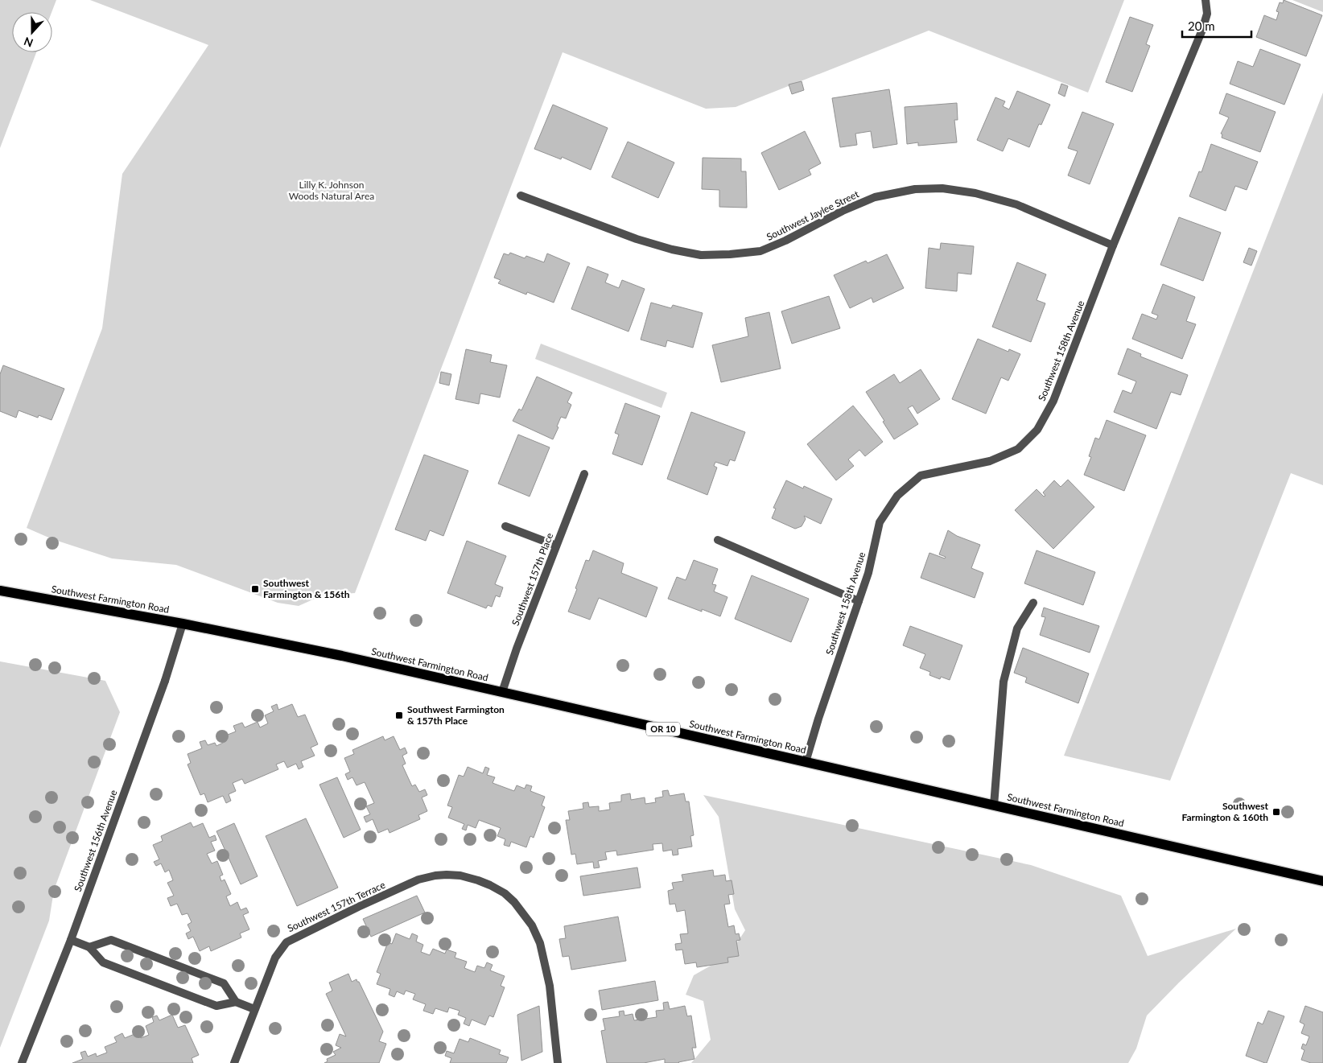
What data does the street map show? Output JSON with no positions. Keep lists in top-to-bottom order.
{
  "streets": {
    "main road": ["Southwest Farmington Road", "OR 10"],
    "street": [
      "Southwest Jaylee Street",
      "Southwest 158th Avenue",
      "Southwest 157th Place",
      "Southwest 156th Avenue",
      "Southwest 157th Terrace"
    ]
  },
  "crossings": [
    ["Southwest Jaylee Street", "Southwest 158th Avenue"],
    ["Southwest 158th Avenue", "Southwest Farmington Road"],
    ["Southwest 157th Place", "Southwest Farmington Road"],
    ["Southwest Farmington Road", "Southwest 156th Avenue"]
  ],
  "parks": ["Lilly K. Johnson Woods Natural Area"],
  "places": {
    "transit": ["Southwest Farmington & 156th", "Southwest Farmington & 157th Place", "Southwest Farmington & 160th"]
  },
  "scale_bar": "20 m",
  "north": "bottom"
}
